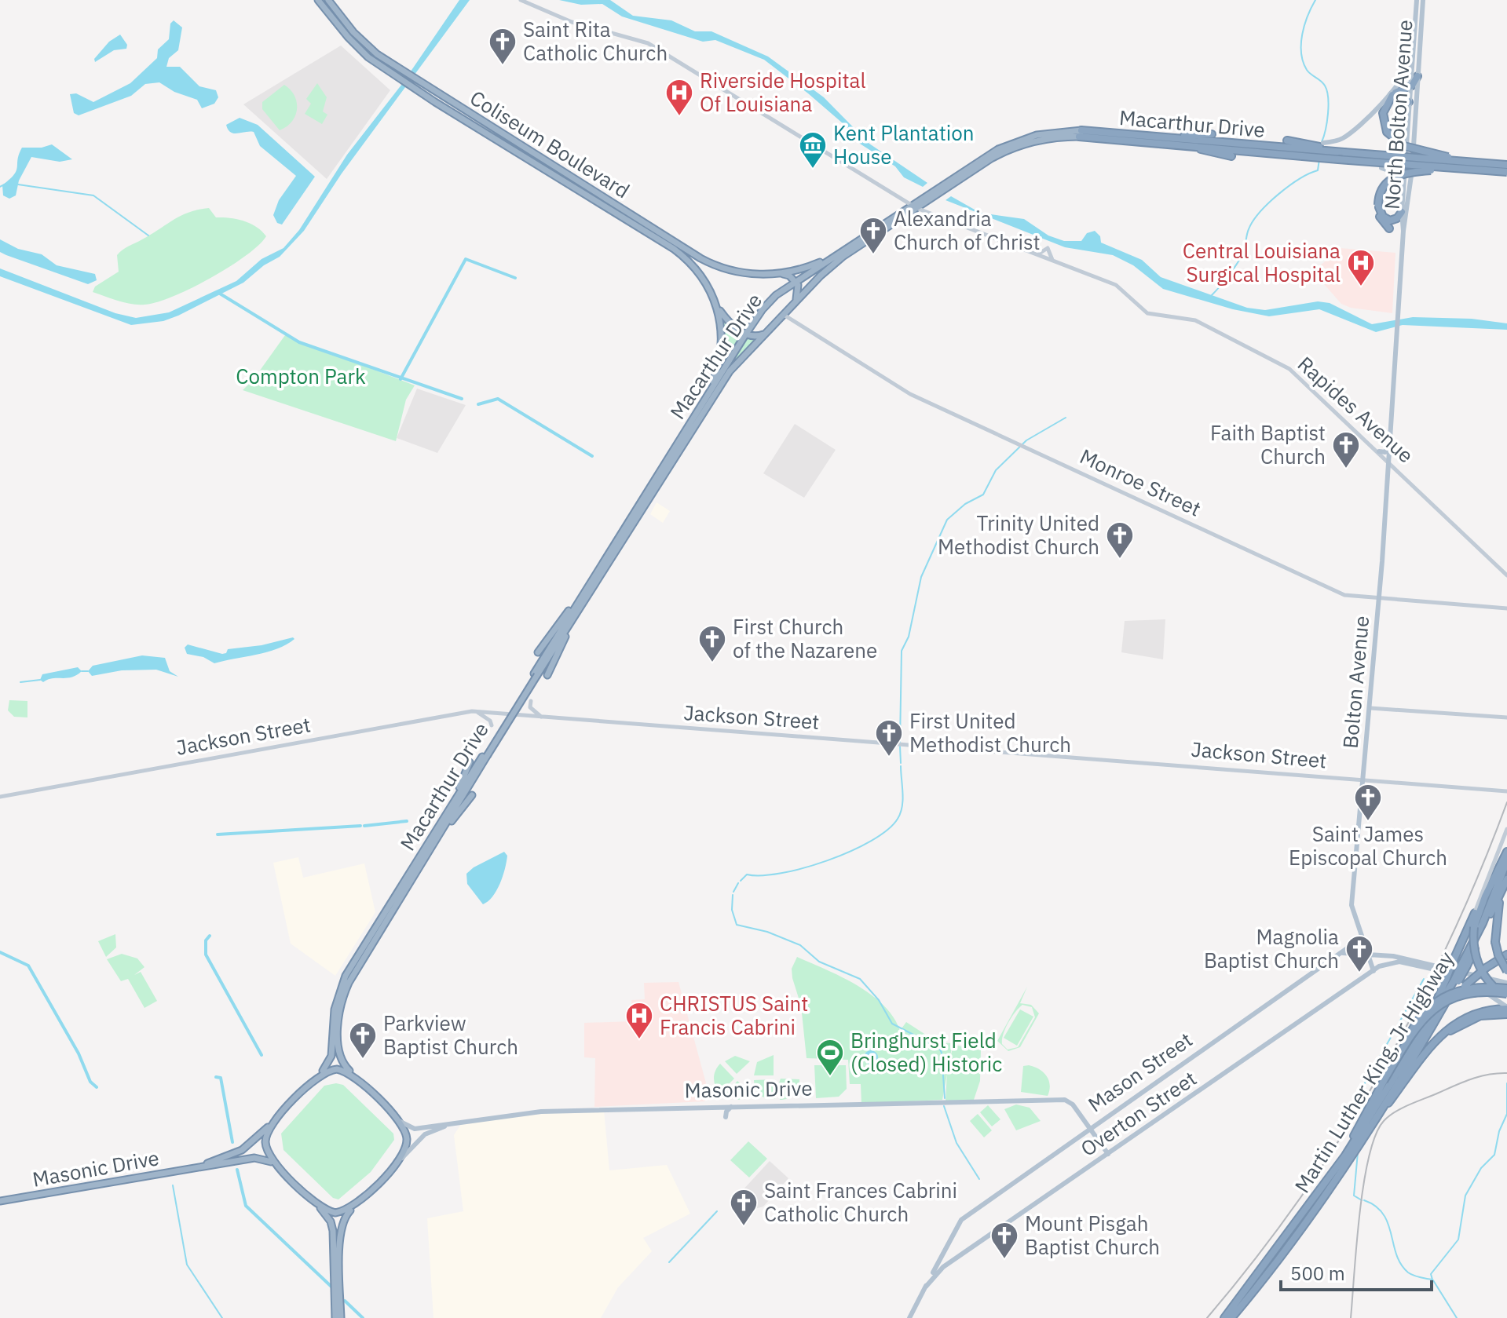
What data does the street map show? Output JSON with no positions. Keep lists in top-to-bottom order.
{
  "streets": {
    "highway": [
      "Macarthur Drive",
      "Coliseum Boulevard",
      "Martin Luther King, Jr Highway",
      "Masonic Drive"
    ],
    "main road": [
      "North Bolton Avenue",
      "Rapides Avenue",
      "Monroe Street",
      "Bolton Avenue",
      "Jackson Street",
      "Mason Street",
      "Overton Street"
    ]
  },
  "crossings": [
    ["North Bolton Avenue", "Rapides Avenue"],
    ["North Bolton Avenue", "Bolton Avenue"],
    ["Macarthur Drive", "Rapides Avenue"],
    ["Macarthur Drive", "Monroe Street"],
    ["Macarthur Drive", "Masonic Drive"],
    ["Rapides Avenue", "Bolton Avenue"],
    ["Monroe Street", "Bolton Avenue"],
    ["Bolton Avenue", "Jackson Street"],
    ["Bolton Avenue", "Mason Street"],
    ["Mason Street", "Masonic Drive"],
    ["Mason Street", "Overton Street"]
  ],
  "parks": ["Compton Park"],
  "places": {
    "church": [
      "Saint Rita Catholic Church",
      "Alexandria Church of Christ",
      "Faith Baptist Church",
      "Trinity United Methodist Church",
      "First Church of the Nazarene",
      "First United Methodist Church",
      "Saint James Episcopal Church",
      "Magnolia Baptist Church",
      "Parkview Baptist Church",
      "Saint Frances Cabrini Catholic Church",
      "Mount Pisgah Baptist Church"
    ],
    "hospital": ["Riverside Hospital Of Louisiana", "Central Louisiana Surgical Hospital", "CHRISTUS Saint Francis Cabrini"],
    "museum": ["Kent Plantation House"],
    "sports": ["Bringhurst Field (Closed) Historic"]
  },
  "scale_bar": "500 m"
}
